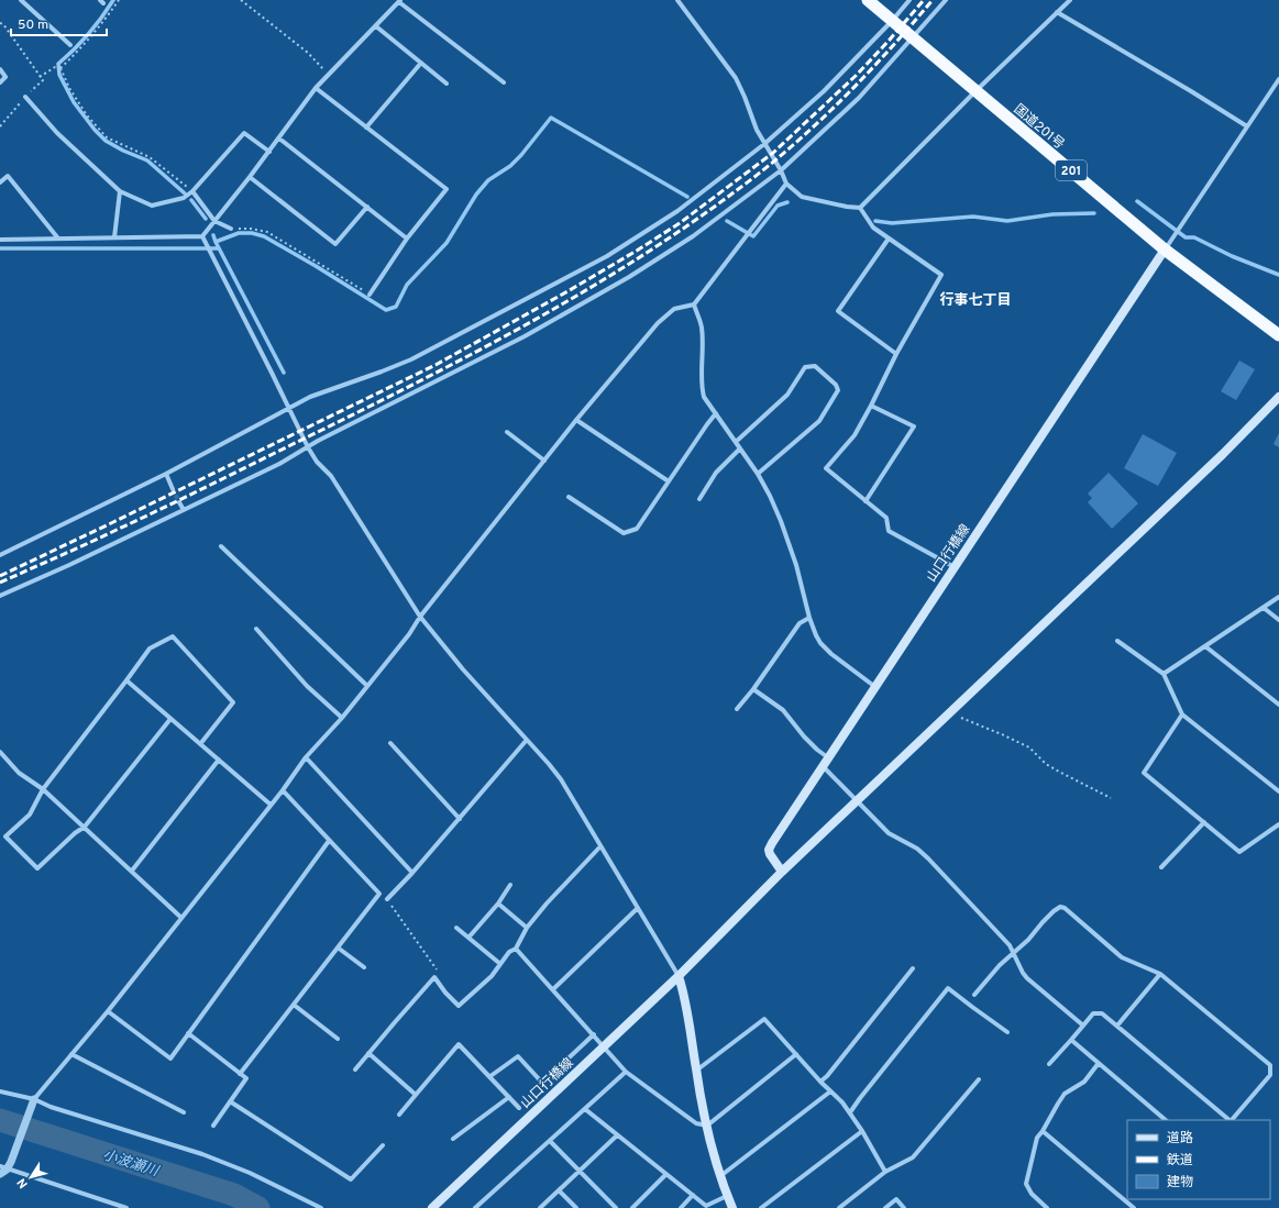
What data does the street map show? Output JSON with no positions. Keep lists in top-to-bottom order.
{
  "streets": {
    "highway": ["国道201号", "201"],
    "main road": ["山口行橋線"]
  },
  "crossings": [
    ["国道201号", "山口行橋線"]
  ],
  "districts": ["行事七丁目"],
  "water": ["小波瀬川"],
  "legend": ["道路", "鉄道", "建物"],
  "scale_bar": "50 m",
  "north": "bottom left"
}
